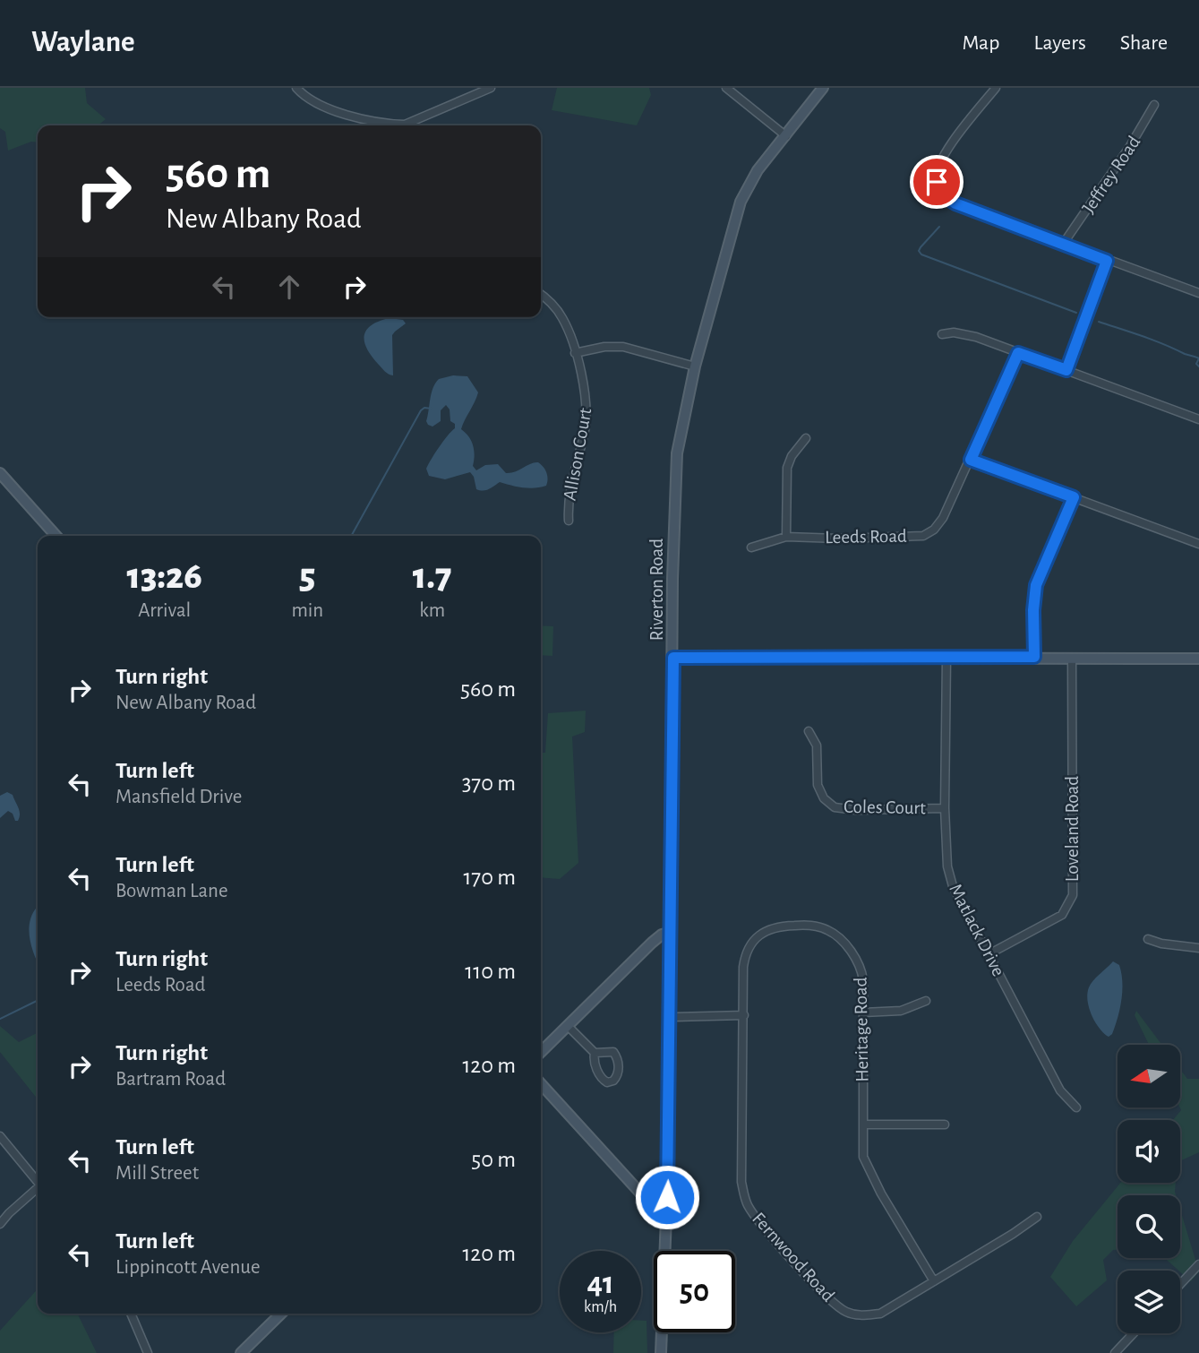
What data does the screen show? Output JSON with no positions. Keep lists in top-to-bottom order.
{
  "streets": {
    "main road": ["Riverton Road"],
    "street": [
      "Jeffrey Road",
      "Allison Court",
      "Leeds Road",
      "Coles Court",
      "Loveland Road",
      "Matlack Drive",
      "Heritage Road",
      "Fernwood Road"
    ]
  },
  "crossings": [
    ["Coles Court", "Matlack Drive"],
    ["Loveland Road", "Matlack Drive"],
    ["Heritage Road", "Fernwood Road"]
  ],
  "north": "left",
  "page": {
    "header": "Waylane",
    "nav": ["Map", "Layers", "Share"],
    "turn": ["560 m", "New Albany Road"],
    "eta": [
      "13:26",
      "Arrival",
      "5",
      "min",
      "1.7",
      "km"
    ],
    "list": [
      {
        "name": "Turn right",
        "note": "New Albany Road",
        "value": "560 m"
      },
      {
        "name": "Turn left",
        "note": "Mansfield Drive",
        "value": "370 m"
      },
      {
        "name": "Turn left",
        "note": "Bowman Lane",
        "value": "170 m"
      },
      {
        "name": "Turn right",
        "note": "Leeds Road",
        "value": "110 m"
      },
      {
        "name": "Turn right",
        "note": "Bartram Road",
        "value": "120 m"
      },
      {
        "name": "Turn left",
        "note": "Mill Street",
        "value": "50 m"
      },
      {
        "name": "Turn left",
        "note": "Lippincott Avenue",
        "value": "120 m"
      }
    ],
    "speed": "41 km/h",
    "limit": "50"
  }
}
